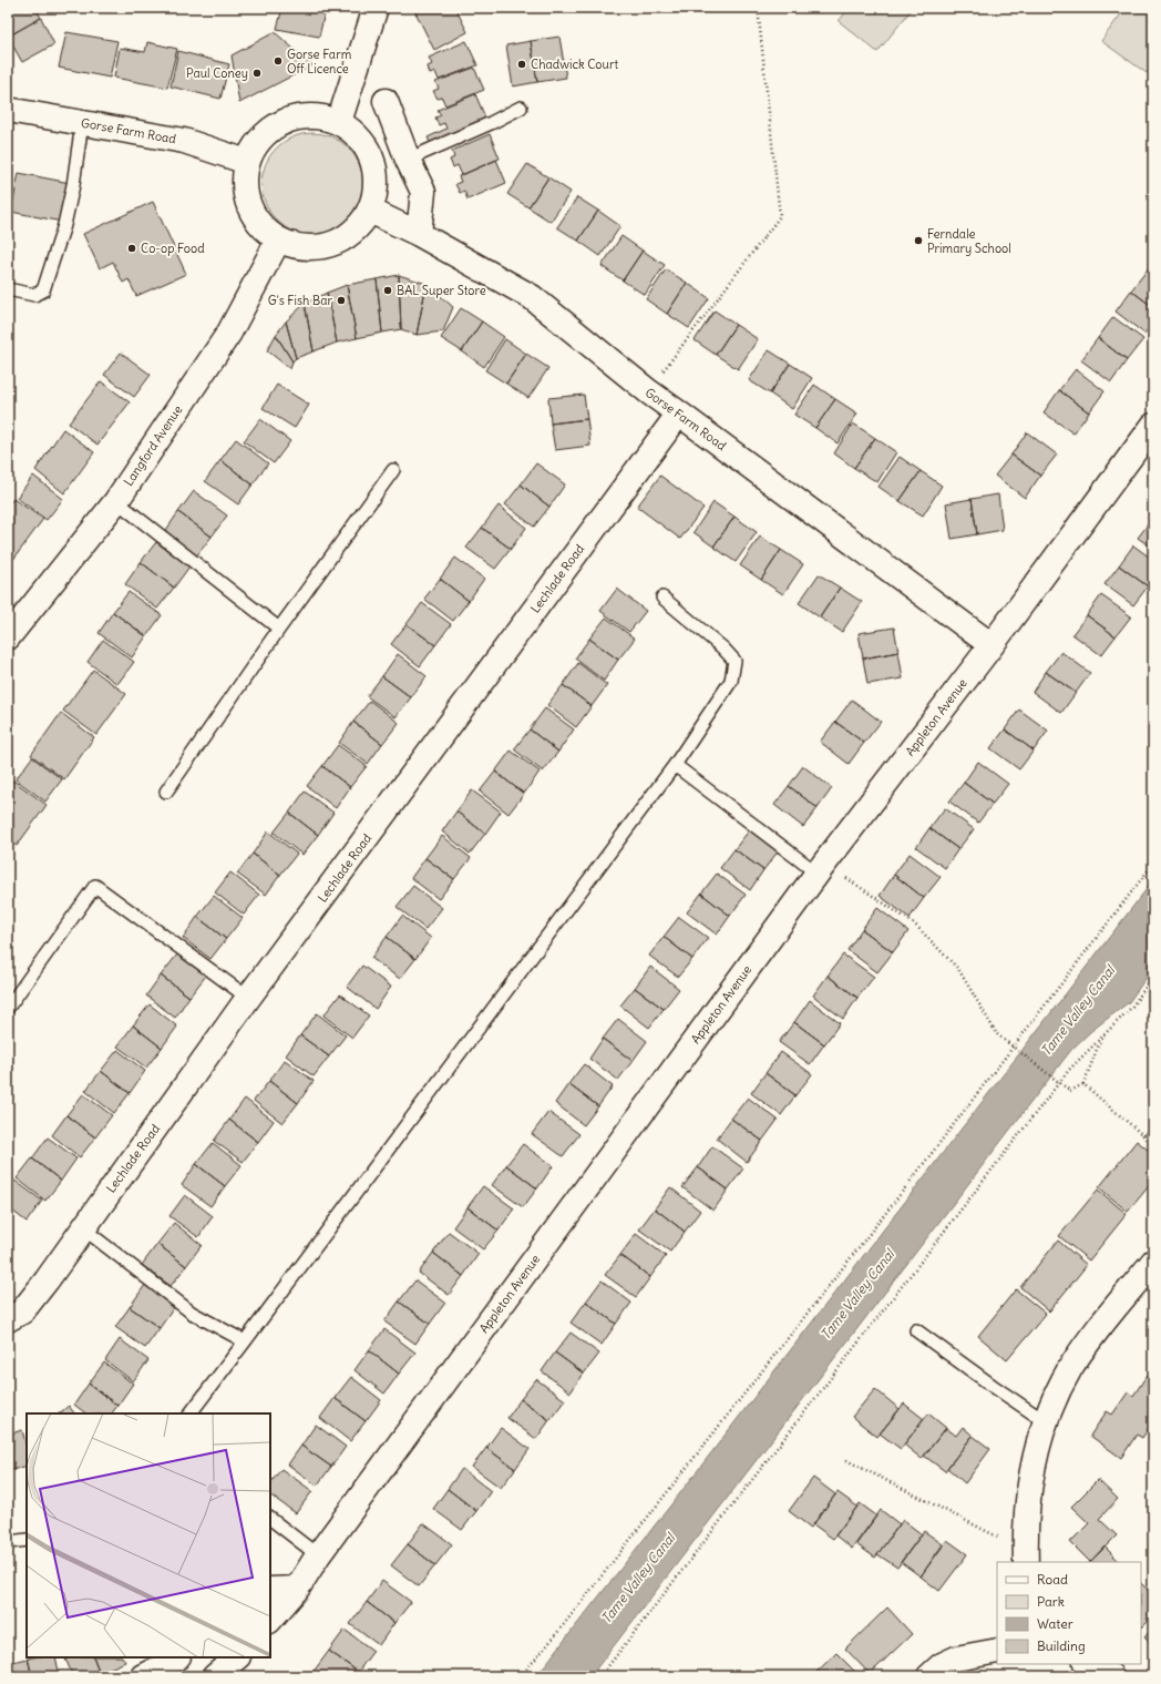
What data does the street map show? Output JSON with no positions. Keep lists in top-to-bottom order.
{
  "streets": {
    "street": [
      "Gorse Farm Road",
      "Langford Avenue",
      "Lechlade Road",
      "Appleton Avenue"
    ]
  },
  "crossings": [
    ["Gorse Farm Road", "Langford Avenue"],
    ["Gorse Farm Road", "Lechlade Road"],
    ["Gorse Farm Road", "Appleton Avenue"]
  ],
  "water": ["Tame Valley Canal"],
  "places": [
    "Gorse Farm Off Licence",
    "Chadwick Court",
    "Paul Coney",
    "Ferndale Primary School",
    "Co-op Food",
    "BAL Super Store",
    "G's Fish Bar"
  ],
  "legend": [
    "Road",
    "Park",
    "Water",
    "Building"
  ]
}
